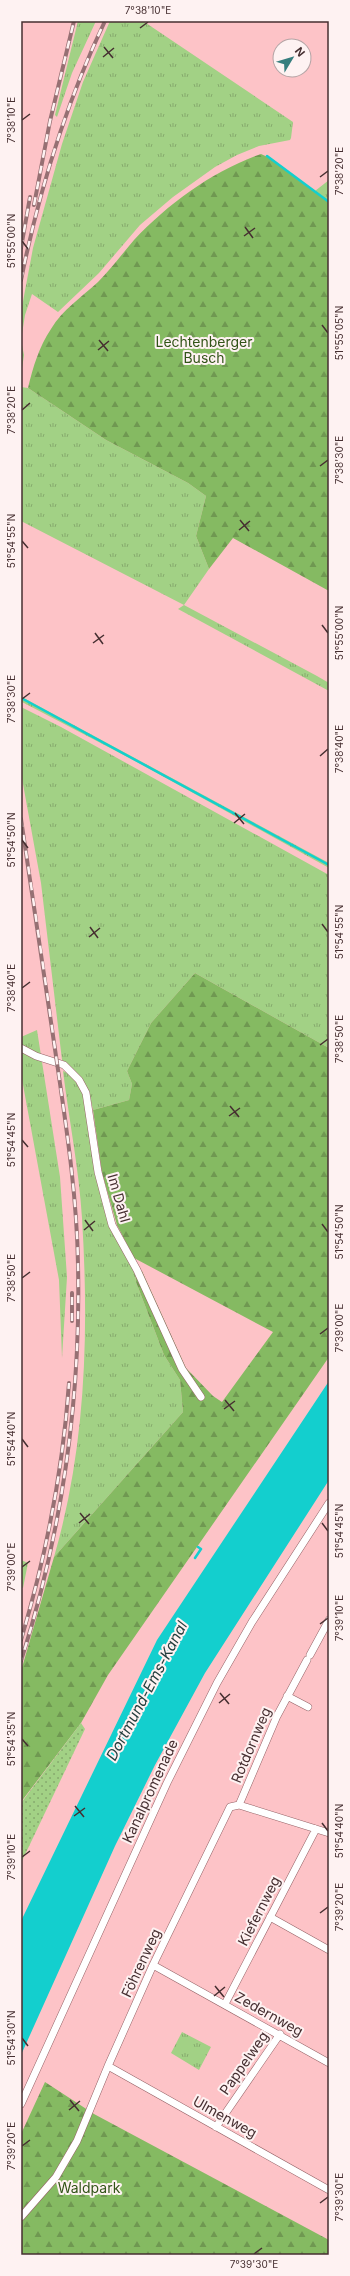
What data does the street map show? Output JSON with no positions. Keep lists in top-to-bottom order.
{
  "streets": {
    "street": [
      "Im Dahl",
      "Rotdornweg",
      "Kanalpromenade",
      "Kiefernweg",
      "Föhrenweg",
      "Zedernweg",
      "Pappelweg",
      "Ulmenweg"
    ]
  },
  "crossings": [
    ["Rotdornweg", "Föhrenweg"],
    ["Kiefernweg", "Zedernweg"],
    ["Föhrenweg", "Zedernweg"],
    ["Föhrenweg", "Ulmenweg"],
    ["Zedernweg", "Pappelweg"],
    ["Pappelweg", "Ulmenweg"]
  ],
  "water": ["Dortmund-Ems-Kanal"],
  "parks": ["Lechtenberger Busch", "Waldpark"],
  "north": "top right",
  "coordinates": [
    "7°38'10\"E",
    "7°38'20\"E",
    "51°55'00\"N",
    "51°55'05\"N",
    "7°38'30\"E",
    "51°54'55\"N",
    "7°38'40\"E",
    "51°54'50\"N",
    "7°38'50\"E",
    "51°54'45\"N",
    "7°39'00\"E",
    "51°54'40\"N",
    "7°39'10\"E",
    "51°54'35\"N",
    "7°39'20\"E",
    "51°54'30\"N",
    "7°39'30\"E"
  ]
}
